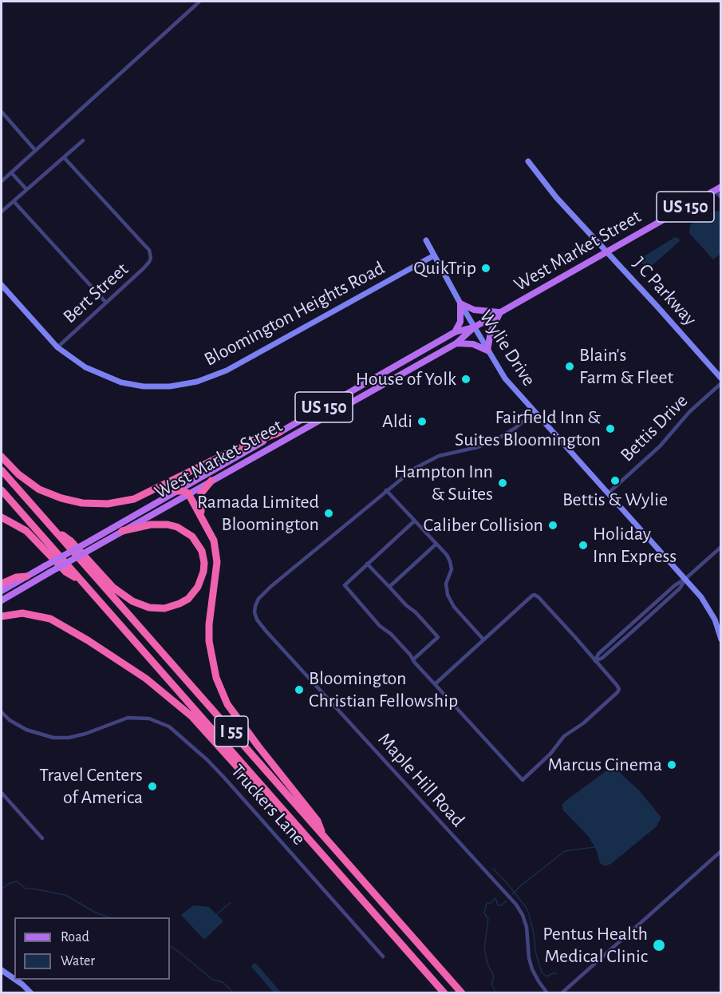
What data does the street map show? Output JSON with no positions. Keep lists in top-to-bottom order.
{
  "streets": {
    "highway": ["I 55"],
    "main road": [
      "US 150",
      "West Market Street",
      "J C Parkway",
      "Bloomington Heights Road",
      "Wylie Drive"
    ],
    "street": [
      "Bert Street",
      "Bettis Drive",
      "Maple Hill Road",
      "Truckers Lane"
    ]
  },
  "crossings": [
    ["West Market Street", "J C Parkway"],
    ["West Market Street", "Wylie Drive"],
    ["Bert Street", "Bloomington Heights Road"],
    ["Bloomington Heights Road", "Wylie Drive"],
    ["Wylie Drive", "Bettis Drive"],
    ["Wylie Drive", "Maple Hill Road"]
  ],
  "places": [
    "QuikTrip",
    "Blain's Farm & Fleet",
    "House of Yolk",
    "Aldi",
    "Fairfield Inn & Suites Bloomington",
    "Bettis & Wylie",
    "Hampton Inn & Suites",
    "Ramada Limited Bloomington",
    "Caliber Collision",
    "Holiday Inn Express",
    "Bloomington Christian Fellowship",
    "Marcus Cinema",
    "Travel Centers of America",
    "Pentus Health Medical Clinic"
  ],
  "legend": ["Road", "Water"]
}
